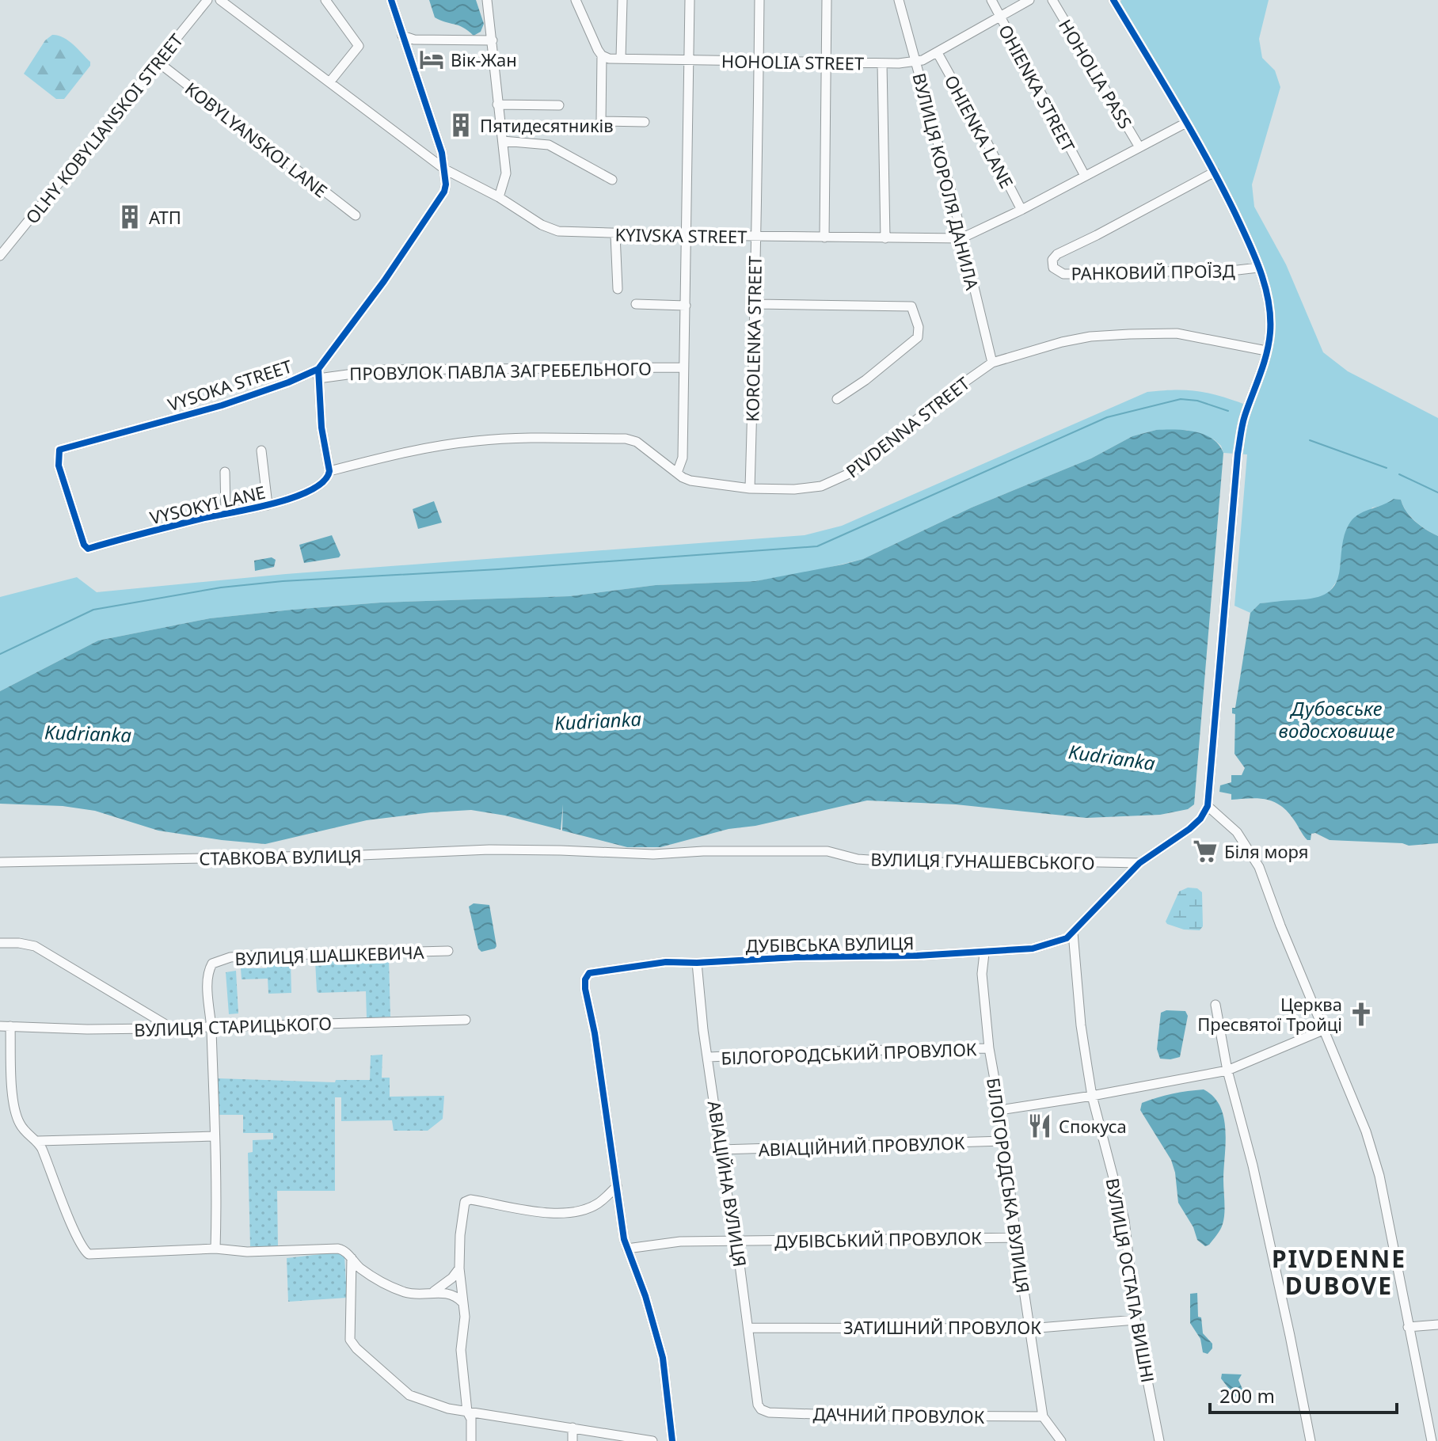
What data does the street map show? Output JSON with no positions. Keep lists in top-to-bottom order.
{
  "streets": {
    "street": [
      "HOHOLIA STREET",
      "HOHOLIA PASS",
      "OHIENKA STREET",
      "OLHY KOBYLIANSKOI STREET",
      "OHIENKA LANE",
      "KOBYLYANSKOI LANE",
      "ВУЛИЦЯ КОРОЛЯ ДАНИЛА",
      "KYIVSKA STREET",
      "РАНКОВИЙ ПРОЇЗД",
      "KOROLENKA STREET",
      "ПРОВУЛОК ПАВЛА ЗАГРЕБЕЛЬНОГО",
      "VYSOKA STREET",
      "PIVDENNA STREET",
      "VYSOKYI LANE",
      "СТАВКОВА ВУЛИЦЯ",
      "ВУЛИЦЯ ГУНАШЕВСЬКОГО",
      "ДУБІВСЬКА ВУЛИЦЯ",
      "ВУЛИЦЯ ШАШКЕВИЧА",
      "ВУЛИЦЯ СТАРИЦЬКОГО",
      "БІЛОГОРОДСЬКИЙ ПРОВУЛОК",
      "АВІАЦІЙНИЙ ПРОВУЛОК",
      "АВІАЦІЙНА ВУЛИЦЯ",
      "БІЛОГОРОДСЬКА ВУЛИЦЯ",
      "ДУБІВСЬКИЙ ПРОВУЛОК",
      "ВУЛИЦЯ ОСТАПА ВИШНІ",
      "ЗАТИШНИЙ ПРОВУЛОК",
      "ДАЧНИЙ ПРОВУЛОК"
    ]
  },
  "crossings": [
    ["HOHOLIA STREET", "OHIENKA STREET"],
    ["HOHOLIA STREET", "OHIENKA LANE"],
    ["HOHOLIA STREET", "ВУЛИЦЯ КОРОЛЯ ДАНИЛА"],
    ["HOHOLIA STREET", "KOROLENKA STREET"],
    ["HOHOLIA PASS", "KYIVSKA STREET"],
    ["OHIENKA STREET", "KYIVSKA STREET"],
    ["OLHY KOBYLIANSKOI STREET", "KOBYLYANSKOI LANE"],
    ["OHIENKA LANE", "KYIVSKA STREET"],
    ["ВУЛИЦЯ КОРОЛЯ ДАНИЛА", "KYIVSKA STREET"],
    ["ВУЛИЦЯ КОРОЛЯ ДАНИЛА", "PIVDENNA STREET"],
    ["KYIVSKA STREET", "KOROLENKA STREET"],
    ["KYIVSKA STREET", "VYSOKA STREET"],
    ["KOROLENKA STREET", "PIVDENNA STREET"],
    ["ПРОВУЛОК ПАВЛА ЗАГРЕБЕЛЬНОГО", "VYSOKA STREET"],
    ["VYSOKA STREET", "VYSOKYI LANE"],
    ["PIVDENNA STREET", "VYSOKYI LANE"],
    ["СТАВКОВА ВУЛИЦЯ", "ВУЛИЦЯ ГУНАШЕВСЬКОГО"],
    ["ВУЛИЦЯ ГУНАШЕВСЬКОГО", "ДУБІВСЬКА ВУЛИЦЯ"],
    ["ДУБІВСЬКА ВУЛИЦЯ", "АВІАЦІЙНА ВУЛИЦЯ"],
    ["ДУБІВСЬКА ВУЛИЦЯ", "БІЛОГОРОДСЬКА ВУЛИЦЯ"],
    ["ДУБІВСЬКА ВУЛИЦЯ", "ДУБІВСЬКИЙ ПРОВУЛОК"],
    ["ДУБІВСЬКА ВУЛИЦЯ", "ВУЛИЦЯ ОСТАПА ВИШНІ"],
    ["ВУЛИЦЯ ШАШКЕВИЧА", "ВУЛИЦЯ СТАРИЦЬКОГО"],
    ["БІЛОГОРОДСЬКИЙ ПРОВУЛОК", "АВІАЦІЙНА ВУЛИЦЯ"],
    ["БІЛОГОРОДСЬКИЙ ПРОВУЛОК", "БІЛОГОРОДСЬКА ВУЛИЦЯ"],
    ["АВІАЦІЙНИЙ ПРОВУЛОК", "АВІАЦІЙНА ВУЛИЦЯ"],
    ["АВІАЦІЙНИЙ ПРОВУЛОК", "БІЛОГОРОДСЬКА ВУЛИЦЯ"],
    ["АВІАЦІЙНА ВУЛИЦЯ", "ДУБІВСЬКИЙ ПРОВУЛОК"],
    ["АВІАЦІЙНА ВУЛИЦЯ", "ЗАТИШНИЙ ПРОВУЛОК"],
    ["АВІАЦІЙНА ВУЛИЦЯ", "ДАЧНИЙ ПРОВУЛОК"],
    ["БІЛОГОРОДСЬКА ВУЛИЦЯ", "ДУБІВСЬКИЙ ПРОВУЛОК"],
    ["БІЛОГОРОДСЬКА ВУЛИЦЯ", "ЗАТИШНИЙ ПРОВУЛОК"],
    ["БІЛОГОРОДСЬКА ВУЛИЦЯ", "ДАЧНИЙ ПРОВУЛОК"],
    ["ВУЛИЦЯ ОСТАПА ВИШНІ", "ЗАТИШНИЙ ПРОВУЛОК"]
  ],
  "districts": ["PIVDENNE DUBOVE"],
  "water": ["Дубовське водосховище", "Kudrianka"],
  "places": {
    "hotel": ["Вік-Жан"],
    "building": ["Пятидесятників", "АТП"],
    "supermarket": ["Біля моря"],
    "church": ["Церква Пресвятої Тройці"],
    "restaurant": ["Спокуса"]
  },
  "scale_bar": "200 m"
}
